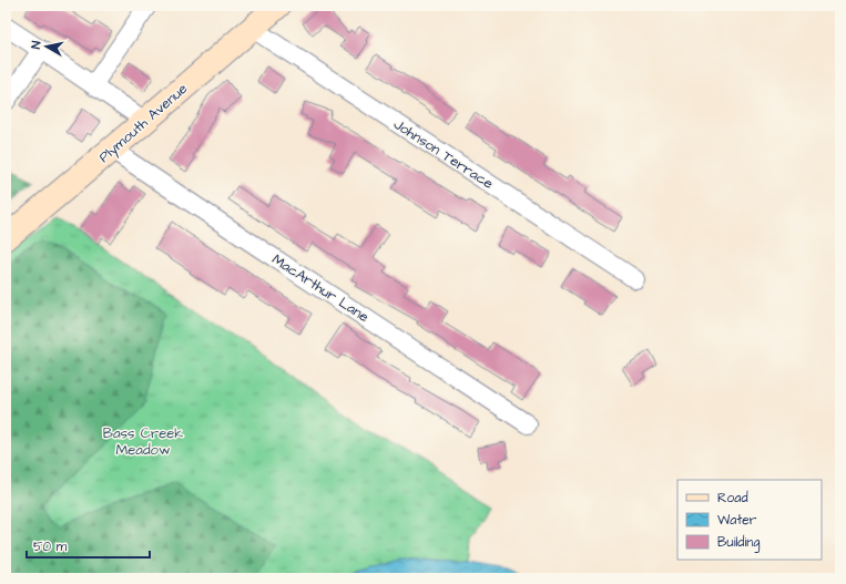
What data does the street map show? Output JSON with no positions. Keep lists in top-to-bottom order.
{
  "streets": {
    "street": ["Plymouth Avenue", "Johnson Terrace", "MacArthur Lane"]
  },
  "crossings": [
    ["Plymouth Avenue", "Johnson Terrace"],
    ["Plymouth Avenue", "MacArthur Lane"]
  ],
  "parks": ["Bass Creek Meadow"],
  "legend": ["Road", "Water", "Building"],
  "scale_bar": "50 m",
  "north": "left"
}
